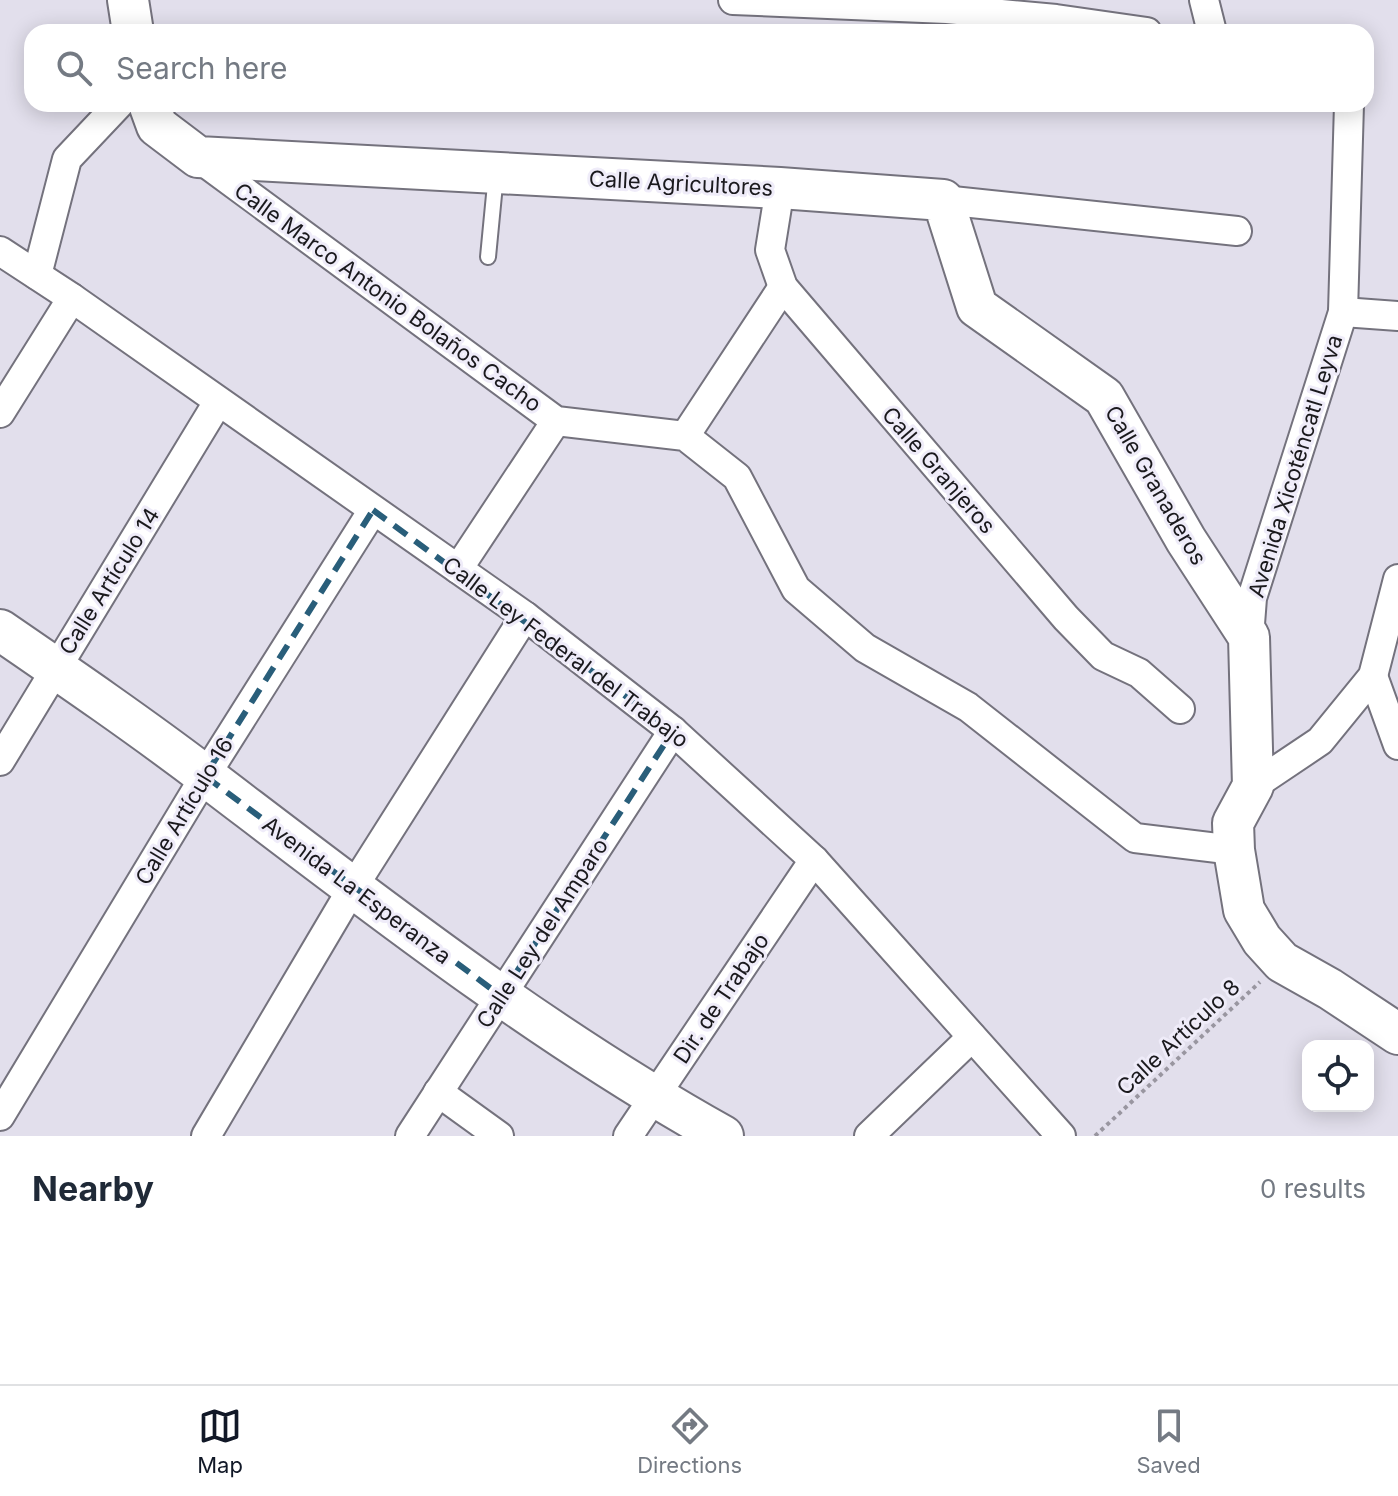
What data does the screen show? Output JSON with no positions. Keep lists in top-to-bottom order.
{
  "streets": {
    "street": [
      "Calle Agricultores",
      "Calle Marco Antonio Bolaños Cacho",
      "Avenida Xicoténcatl Leyva",
      "Calle Granjeros",
      "Calle Granaderos",
      "Calle Artículo 14",
      "Calle Ley Federal del Trabajo",
      "Calle Artículo 16",
      "Avenida La Esperanza",
      "Calle Ley del Amparo",
      "Dir. de Trabajo"
    ],
    "path": ["Calle Artículo 8"]
  },
  "crossings": [
    ["Calle Agricultores", "Calle Marco Antonio Bolaños Cacho"],
    ["Calle Agricultores", "Calle Granjeros"],
    ["Calle Agricultores", "Calle Granaderos"],
    ["Avenida Xicoténcatl Leyva", "Calle Granaderos"],
    ["Avenida Xicoténcatl Leyva", "Calle Artículo 8"],
    ["Calle Artículo 14", "Calle Ley Federal del Trabajo"],
    ["Calle Artículo 14", "Avenida La Esperanza"],
    ["Calle Ley Federal del Trabajo", "Calle Artículo 16"],
    ["Calle Ley Federal del Trabajo", "Calle Ley del Amparo"],
    ["Calle Ley Federal del Trabajo", "Dir. de Trabajo"],
    ["Calle Artículo 16", "Avenida La Esperanza"],
    ["Avenida La Esperanza", "Calle Ley del Amparo"],
    ["Avenida La Esperanza", "Dir. de Trabajo"]
  ],
  "page": {
    "search": "Search here",
    "heading": ["Nearby", "0 results"],
    "nav": ["Map", "Directions", "Saved"]
  }
}
